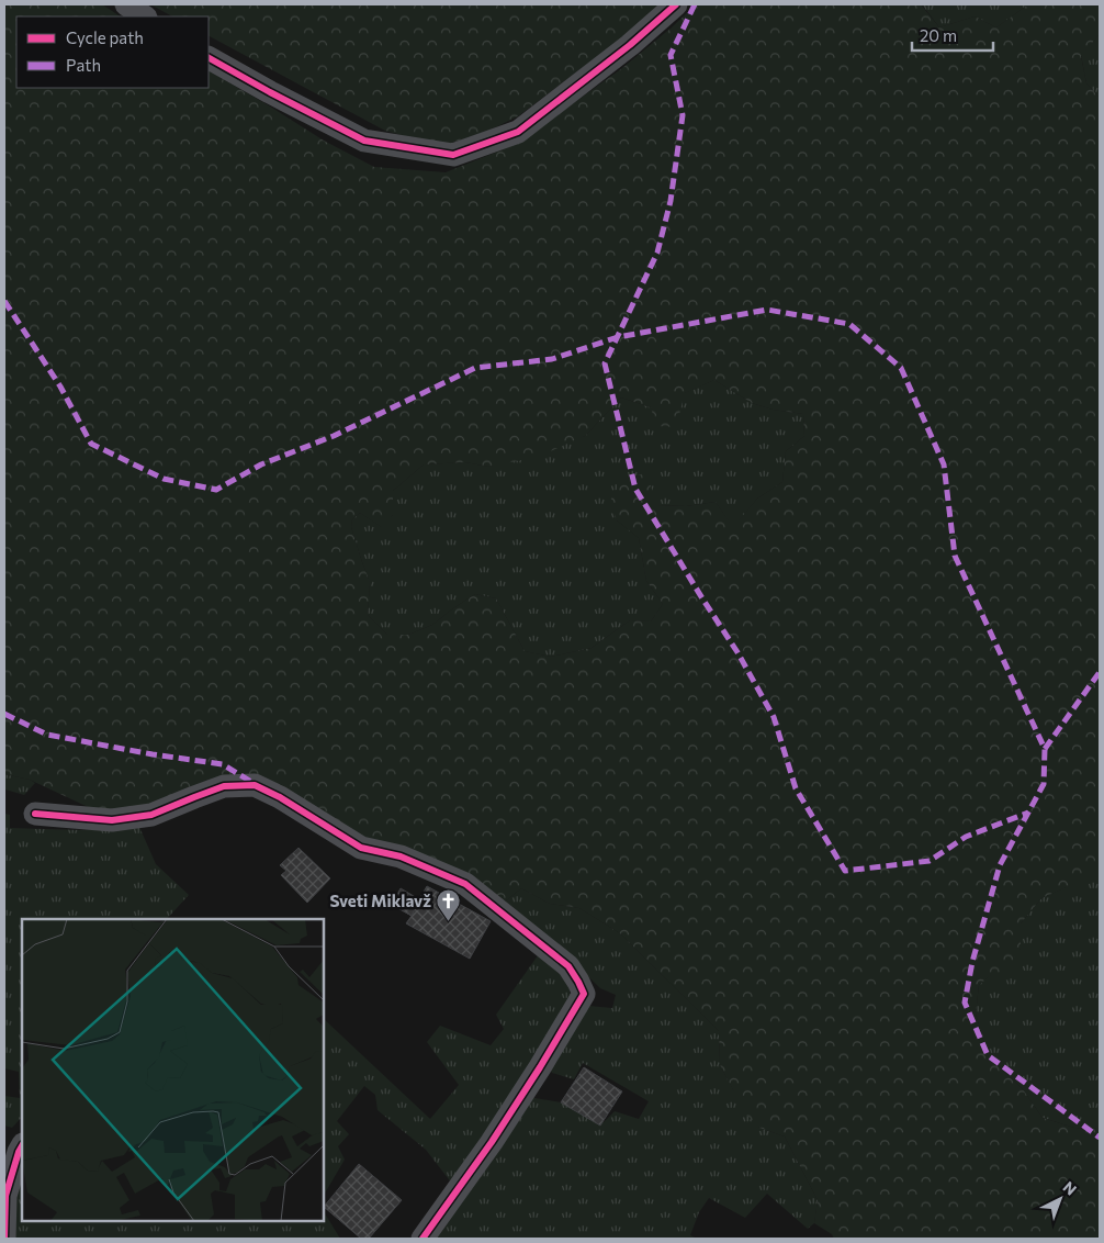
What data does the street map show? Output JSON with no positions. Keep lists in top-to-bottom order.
{
  "places": {
    "church": ["Sveti Miklavž"]
  },
  "legend": ["Cycle path", "Path"],
  "scale_bar": "20 m",
  "north": "top right"
}
